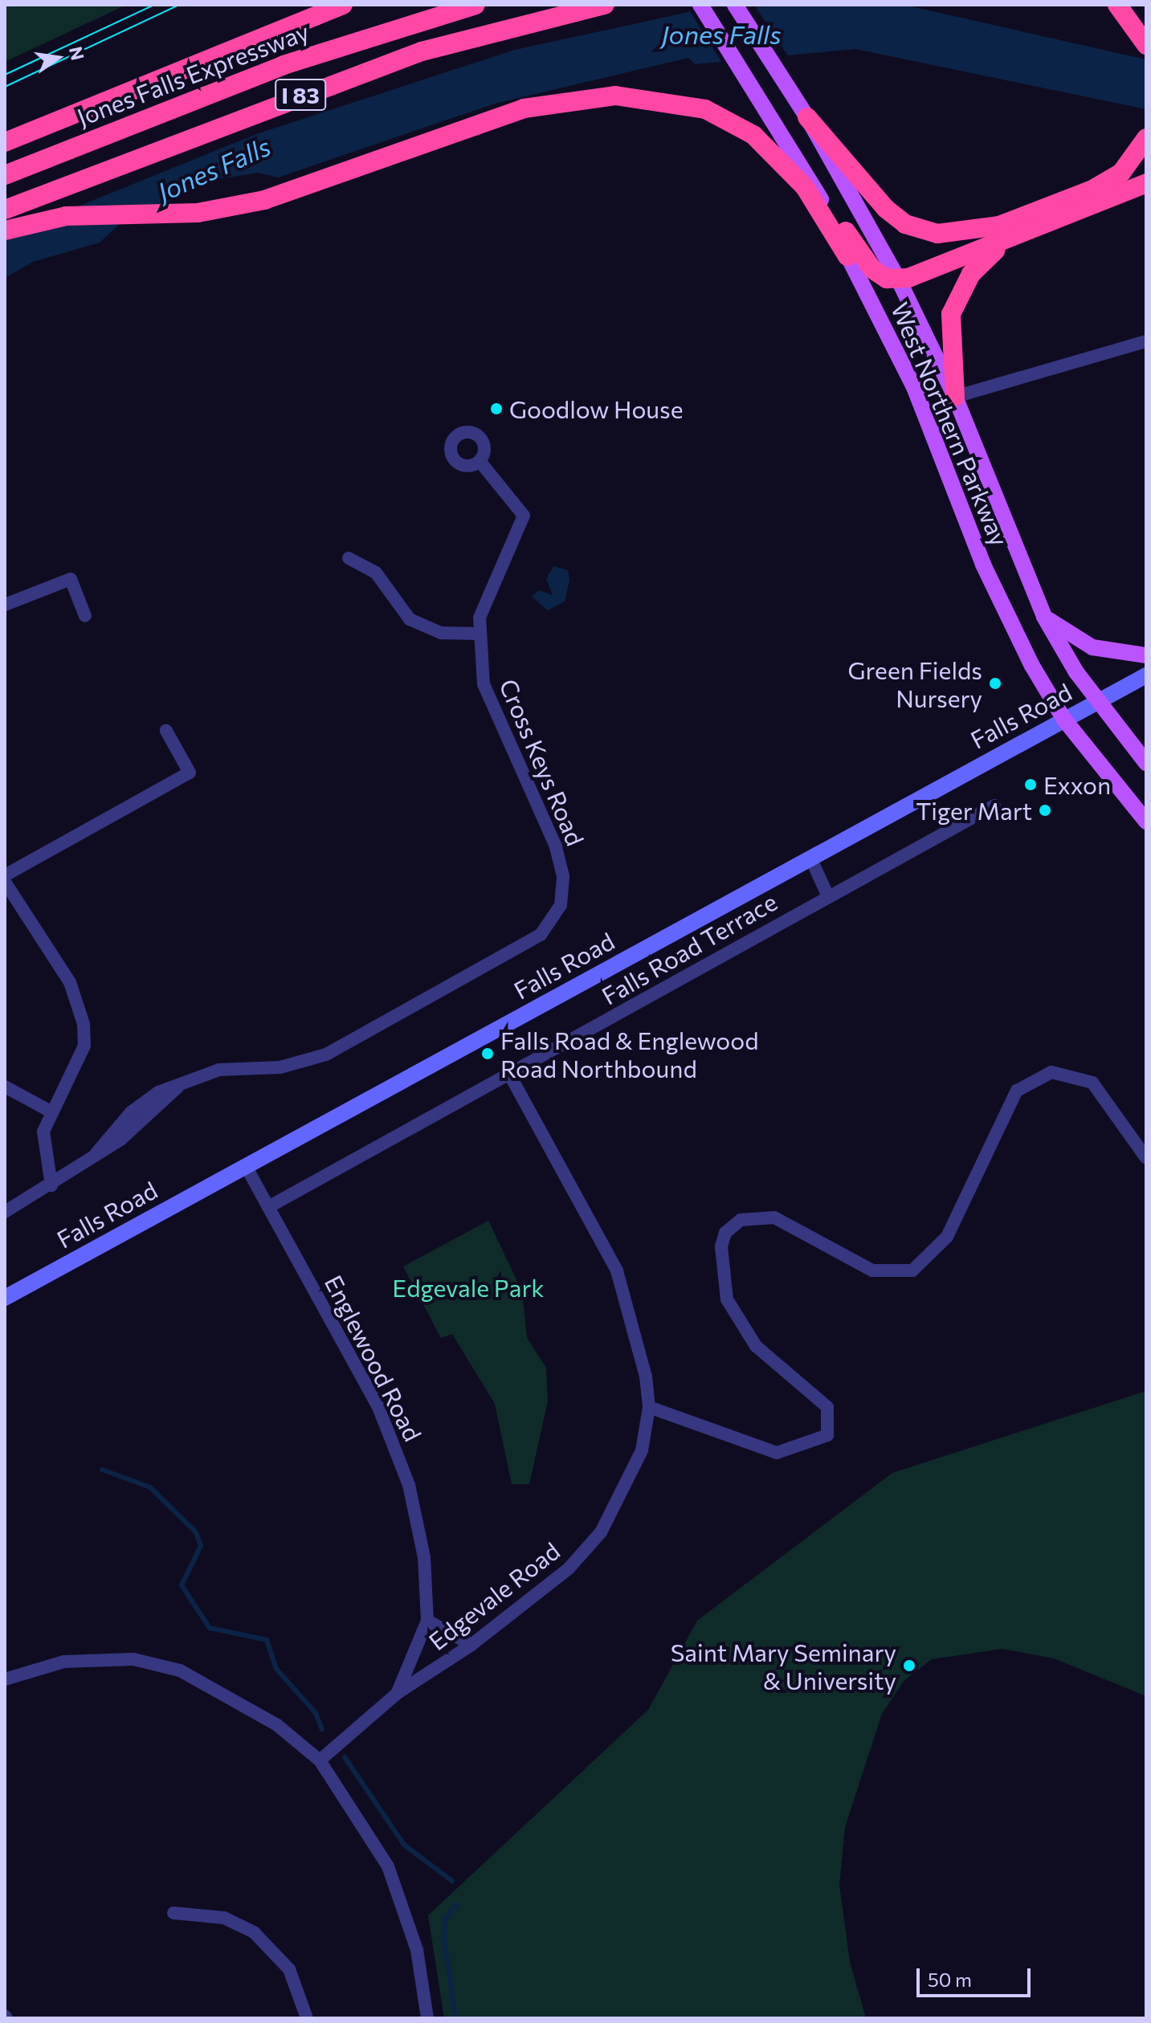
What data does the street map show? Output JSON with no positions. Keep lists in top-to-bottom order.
{
  "streets": {
    "highway": ["Jones Falls Expressway", "I 83"],
    "main road": ["West Northern Parkway", "Falls Road"],
    "street": [
      "Cross Keys Road",
      "Falls Road Terrace",
      "Englewood Road",
      "Edgevale Road"
    ]
  },
  "crossings": [
    ["West Northern Parkway", "Falls Road"],
    ["Falls Road", "Englewood Road"],
    ["Falls Road Terrace", "Englewood Road"],
    ["Falls Road Terrace", "Edgevale Road"],
    ["Englewood Road", "Edgevale Road"]
  ],
  "water": ["Jones Falls"],
  "parks": ["Edgevale Park"],
  "places": [
    "Goodlow House",
    "Green Fields Nursery",
    "Exxon",
    "Tiger Mart",
    "Falls Road & Englewood Road Northbound",
    "Saint Mary Seminary & University"
  ],
  "scale_bar": "50 m",
  "north": "right"
}
